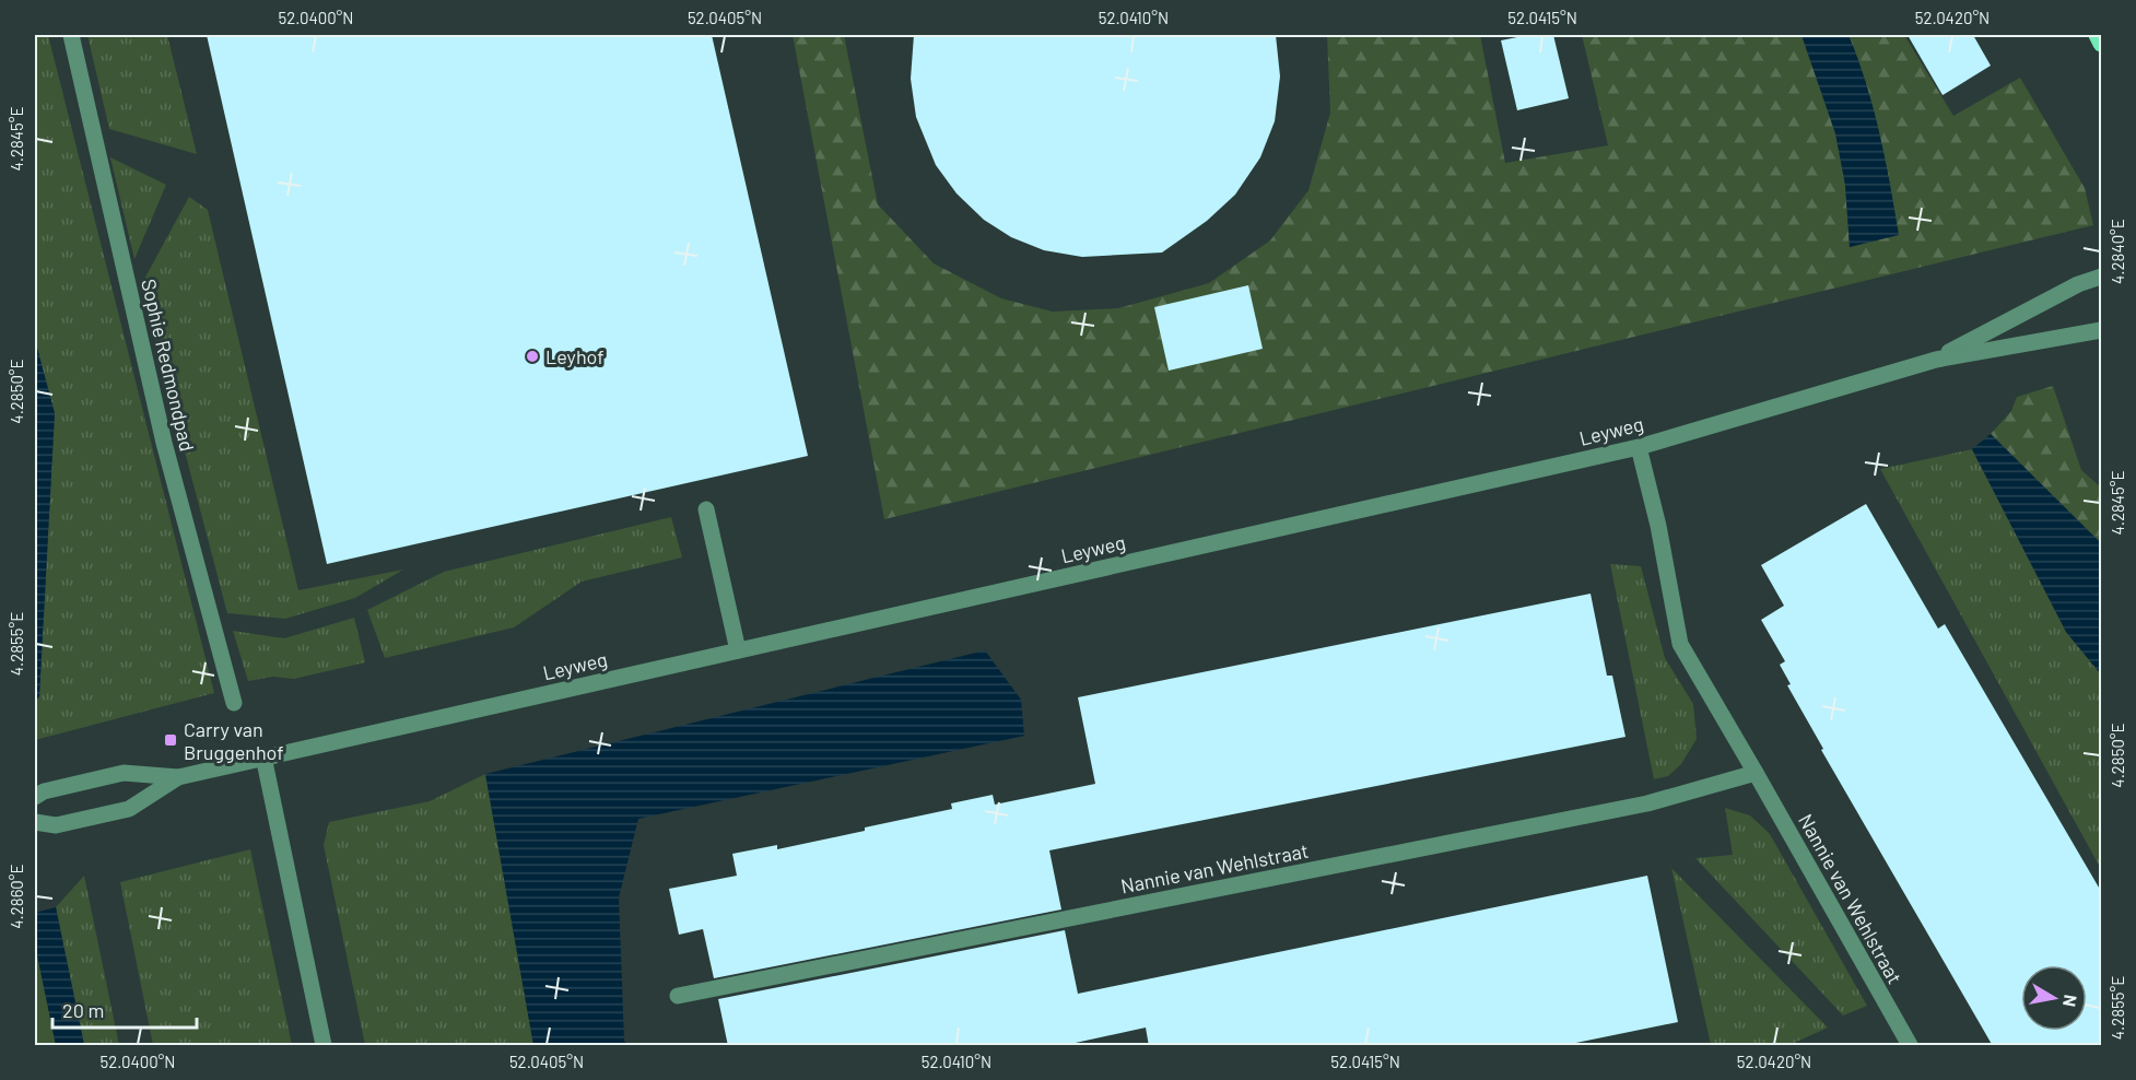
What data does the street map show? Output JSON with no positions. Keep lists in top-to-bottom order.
{
  "streets": {
    "street": ["Sophie Redmondpad", "Leyweg", "Nannie van Wehlstraat"]
  },
  "crossings": [
    ["Leyweg", "Nannie van Wehlstraat"]
  ],
  "places": {
    "other": ["Leyhof"],
    "transit": ["Carry van Bruggenhof"]
  },
  "scale_bar": "20 m",
  "north": "right",
  "coordinates": [
    "52.0400°N",
    "52.0405°N",
    "52.0410°N",
    "52.0415°N",
    "52.0420°N",
    "4.2845°E",
    "4.2840°E",
    "4.2850°E",
    "4.2855°E",
    "4.2860°E"
  ]
}
